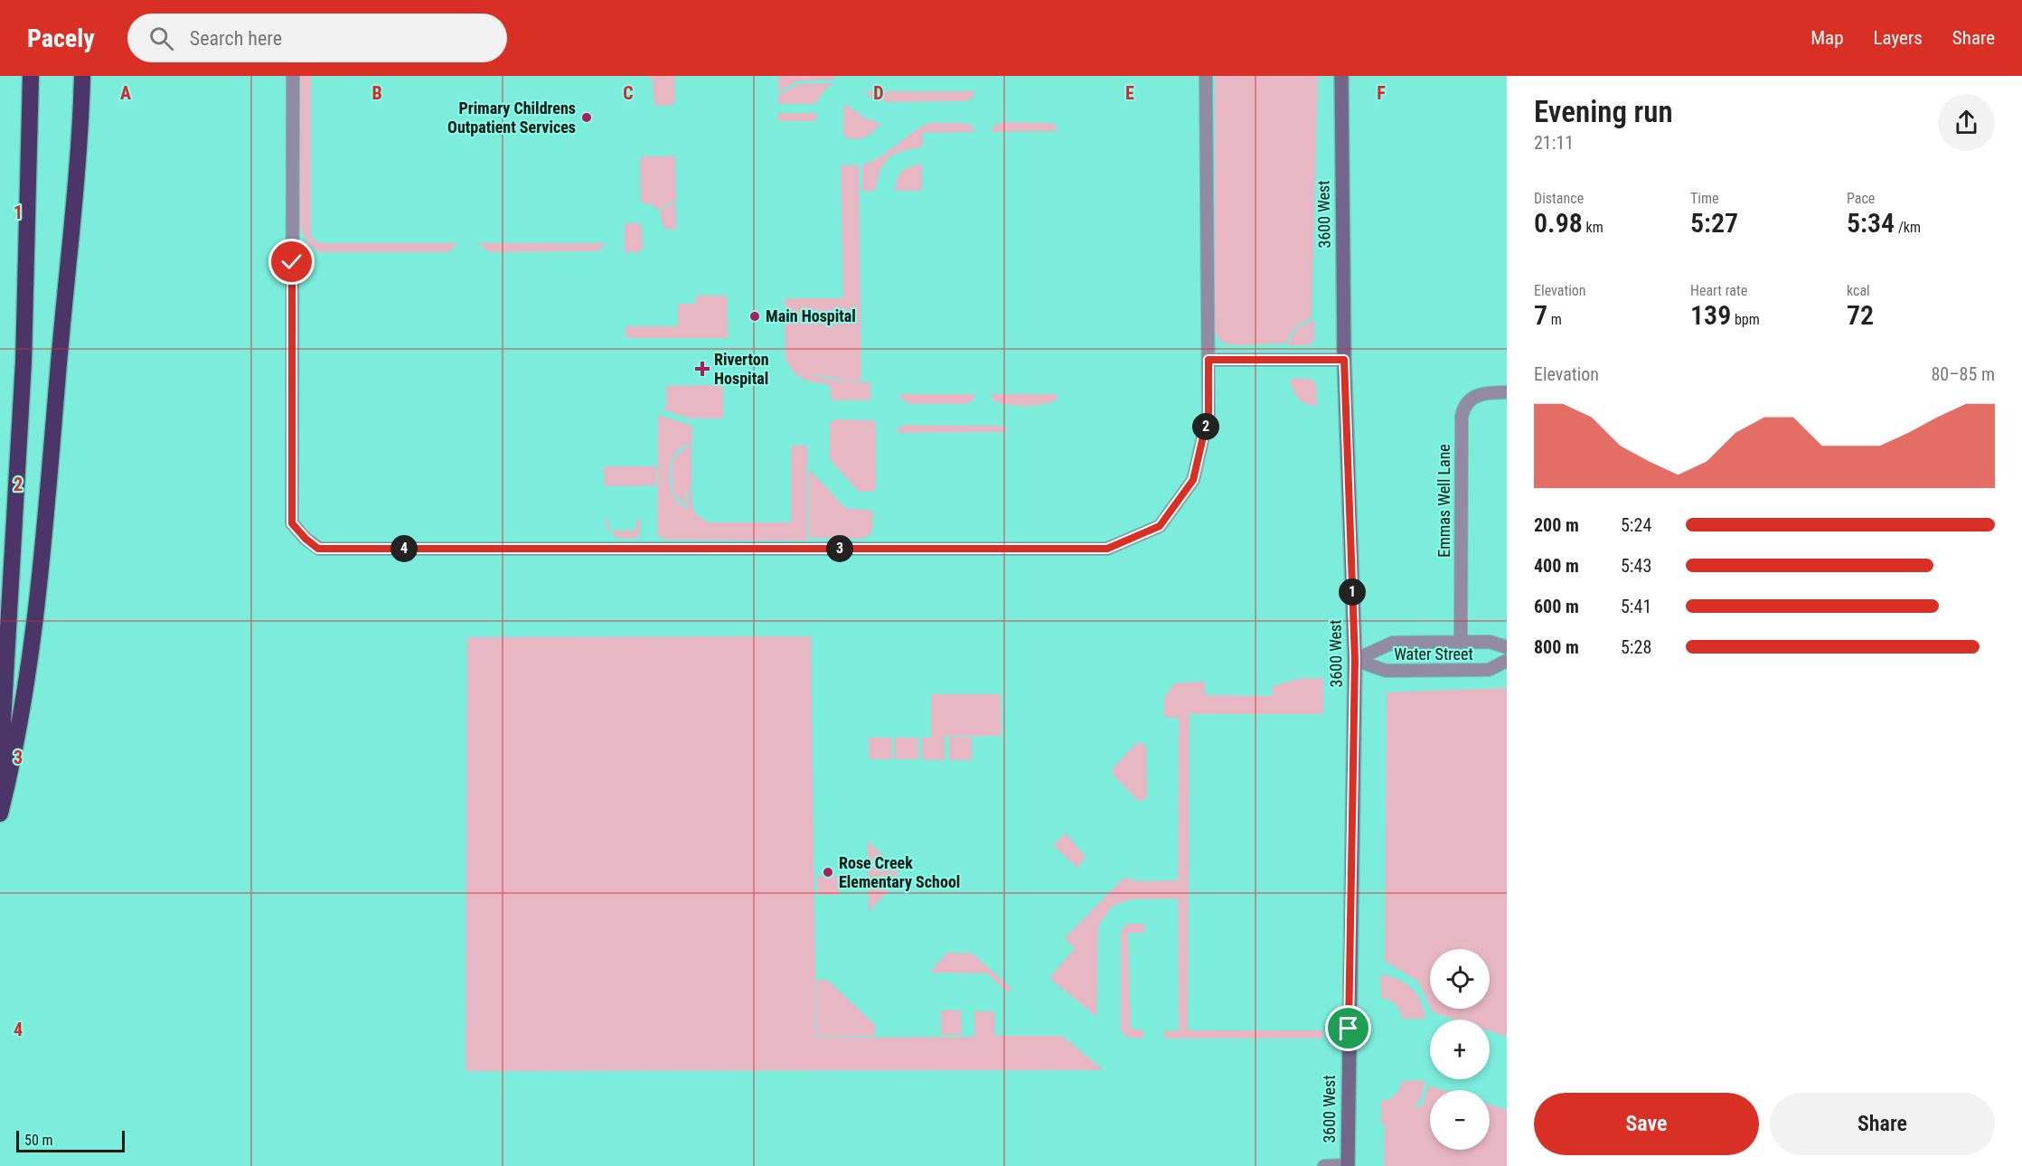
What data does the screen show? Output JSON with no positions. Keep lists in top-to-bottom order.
{
  "streets": {
    "main road": ["3600 West"],
    "street": ["Emmas Well Lane", "Water Street"]
  },
  "crossings": [
    ["3600 West", "Water Street"],
    ["Emmas Well Lane", "Water Street"]
  ],
  "places": {
    "other": ["Primary Childrens Outpatient Services", "Main Hospital", "Rose Creek Elementary School"],
    "health": ["Riverton Hospital"]
  },
  "scale_bar": "50 m",
  "page": {
    "header": "Pacely",
    "search": "Search here",
    "nav": ["Map", "Layers", "Share"],
    "heading": ["Evening run", "21:11"],
    "stats": [
      ["Distance", "0.98 km"],
      ["Time", "5:27"],
      ["Pace", "5:34 /km"],
      ["Elevation", "7 m"],
      ["Heart rate", "139 bpm"],
      ["kcal", "72"]
    ],
    "chart": ["Elevation", "80–85 m"],
    "pins": [
      "2",
      "3",
      "4",
      "1"
    ],
    "list": [
      {
        "name": "200 m",
        "note": "5:24"
      },
      {
        "name": "400 m",
        "note": "5:43"
      },
      {
        "name": "600 m",
        "note": "5:41"
      },
      {
        "name": "800 m",
        "note": "5:28"
      }
    ],
    "map_buttons": ["+", "−"],
    "buttons": ["Save", "Share"],
    "scale": "50 m"
  },
  "grid": {
    "columns": [
      "A",
      "B",
      "C",
      "D",
      "E",
      "F"
    ],
    "rows": [
      "1",
      "2",
      "3",
      "4"
    ]
  }
}
